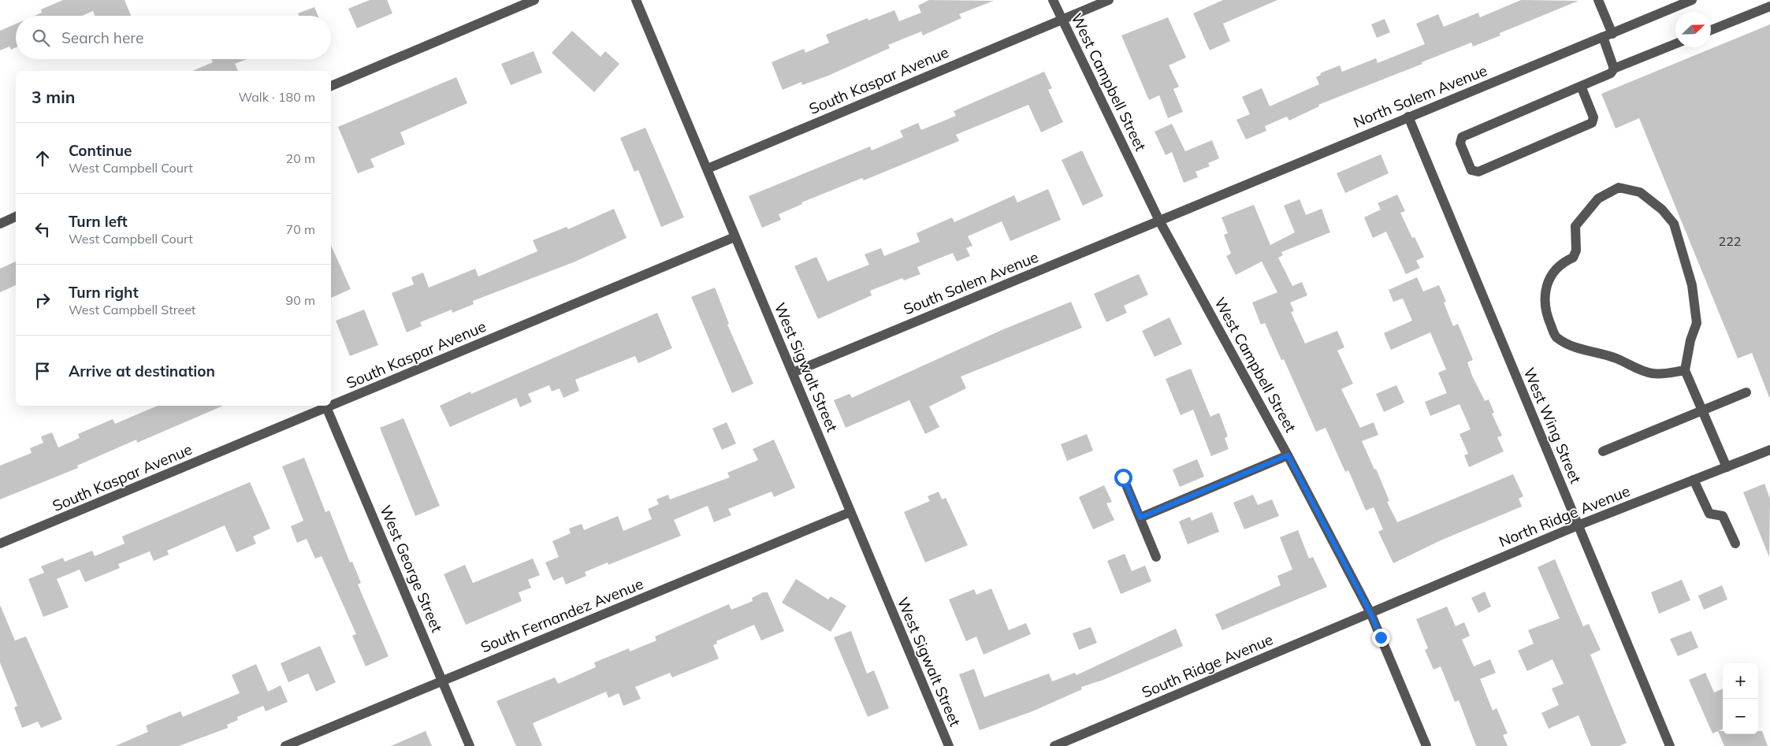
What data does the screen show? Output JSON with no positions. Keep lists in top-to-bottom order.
{
  "streets": {
    "street": [
      "South Kaspar Avenue",
      "West Campbell Street",
      "North Salem Avenue",
      "South Salem Avenue",
      "West Sigwalt Street",
      "West Wing Street",
      "North Ridge Avenue",
      "West George Street",
      "South Fernandez Avenue",
      "South Ridge Avenue"
    ]
  },
  "crossings": [
    ["South Kaspar Avenue", "West Campbell Street"],
    ["South Kaspar Avenue", "West Sigwalt Street"],
    ["South Kaspar Avenue", "West George Street"],
    ["West Campbell Street", "North Salem Avenue"],
    ["West Campbell Street", "South Salem Avenue"],
    ["West Campbell Street", "North Ridge Avenue"],
    ["West Campbell Street", "South Ridge Avenue"],
    ["North Salem Avenue", "South Salem Avenue"],
    ["North Salem Avenue", "West Wing Street"],
    ["South Salem Avenue", "West Sigwalt Street"],
    ["West Sigwalt Street", "South Fernandez Avenue"],
    ["West Wing Street", "North Ridge Avenue"],
    ["North Ridge Avenue", "South Ridge Avenue"],
    ["West George Street", "South Fernandez Avenue"]
  ],
  "house_numbers": ["222"],
  "north": "top right",
  "page": {
    "search": "Search here",
    "heading": ["3 min", "Walk · 180 m"],
    "list": [
      ["Continue", "West Campbell Court", "20 m"],
      ["Turn left", "West Campbell Court", "70 m"],
      ["Turn right", "West Campbell Street", "90 m"],
      "Arrive at destination"
    ],
    "map_buttons": ["+", "−"]
  }
}
